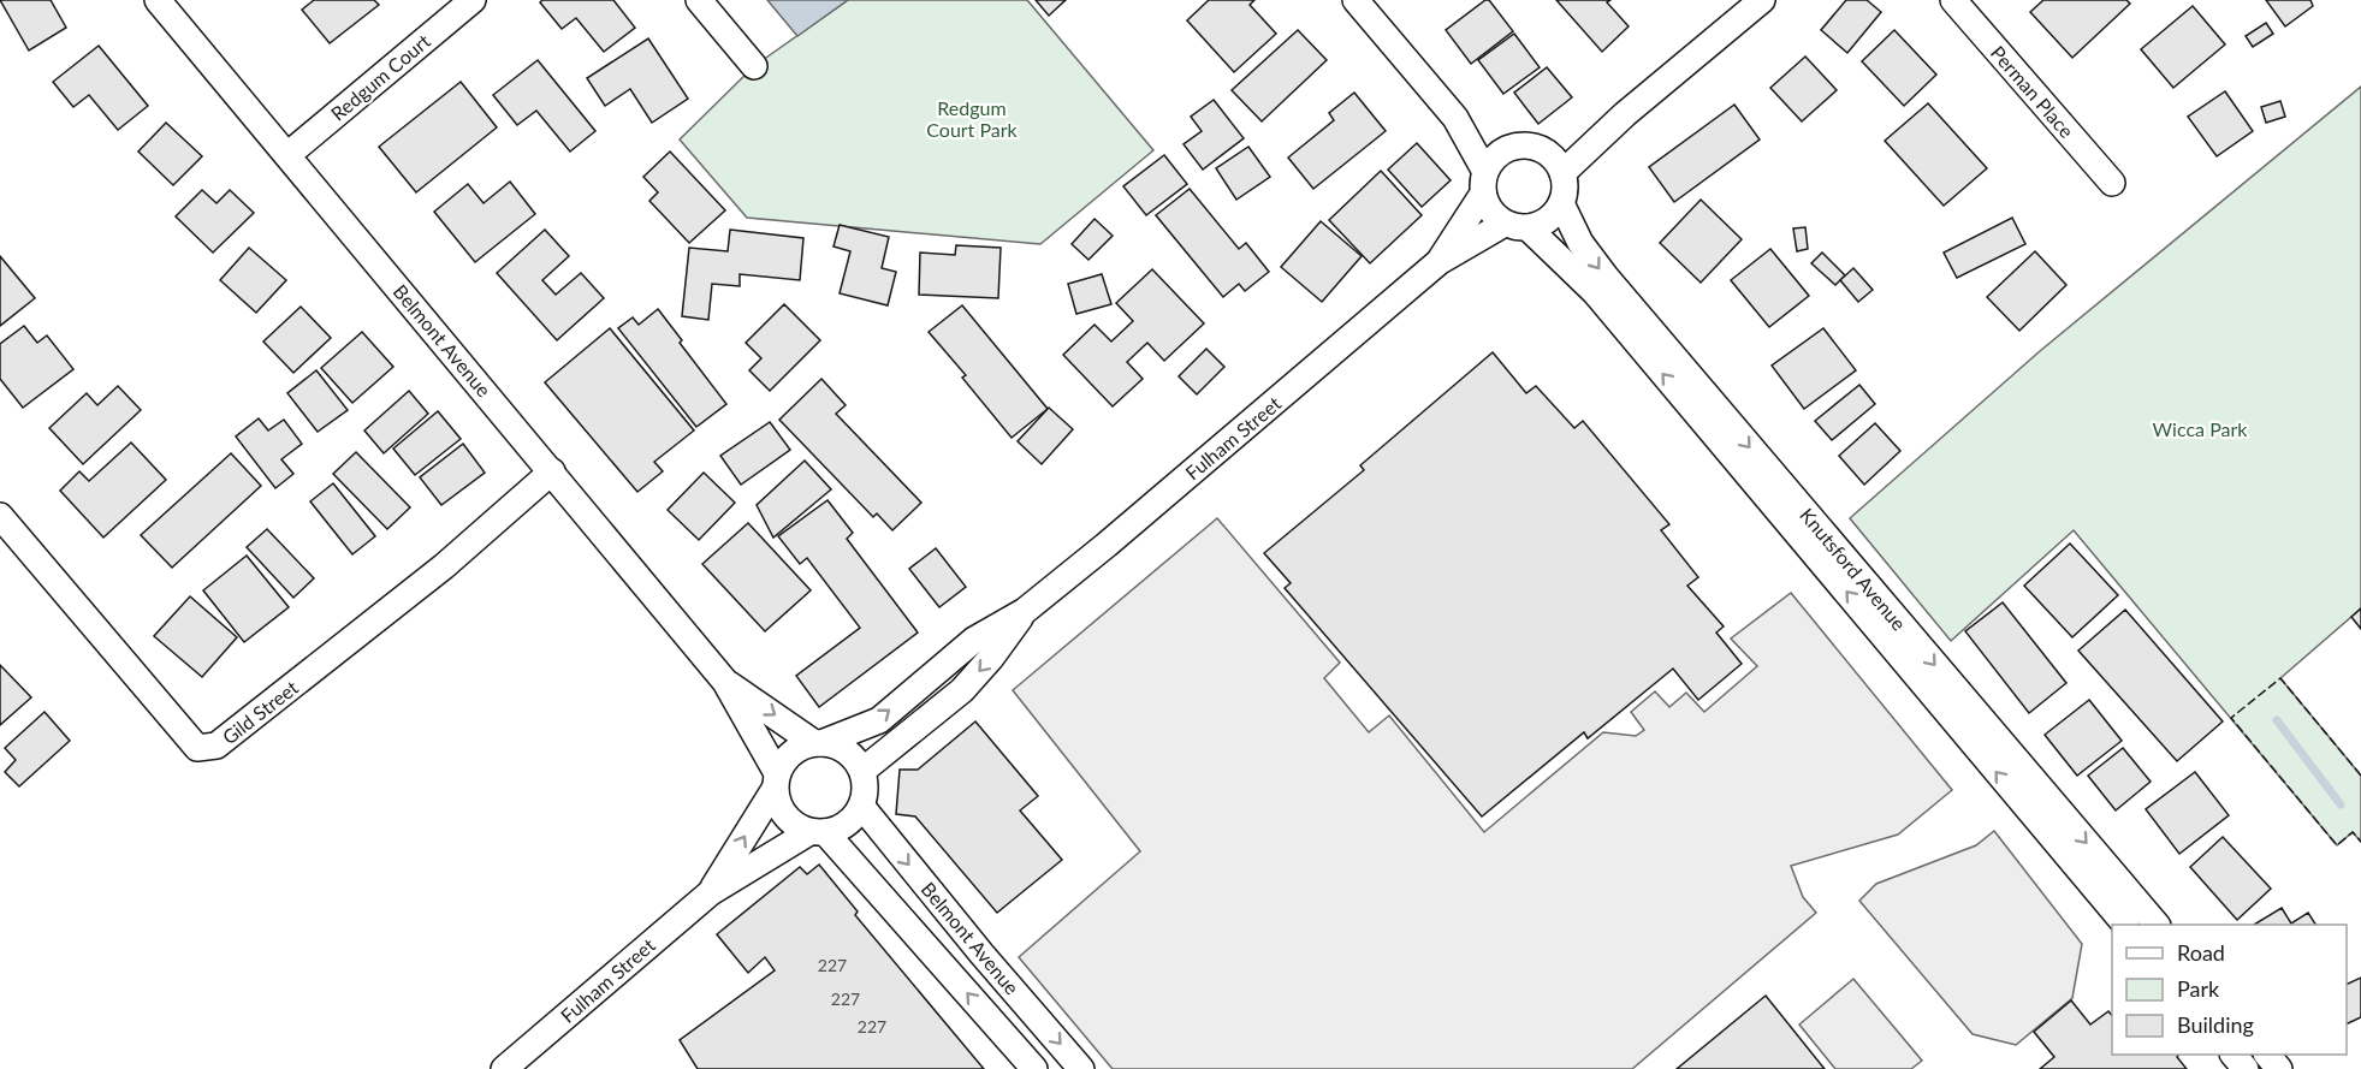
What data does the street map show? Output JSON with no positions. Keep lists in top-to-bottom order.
{
  "streets": {
    "street": [
      "Redgum Court",
      "Perman Place",
      "Belmont Avenue",
      "Fulham Street",
      "Knutsford Avenue",
      "Gild Street"
    ]
  },
  "crossings": [
    ["Redgum Court", "Belmont Avenue"],
    ["Belmont Avenue", "Fulham Street"],
    ["Belmont Avenue", "Gild Street"],
    ["Fulham Street", "Knutsford Avenue"]
  ],
  "parks": ["Redgum Court Park", "Wicca Park"],
  "house_numbers": ["227", "227", "227"],
  "legend": ["Road", "Park", "Building"]
}
